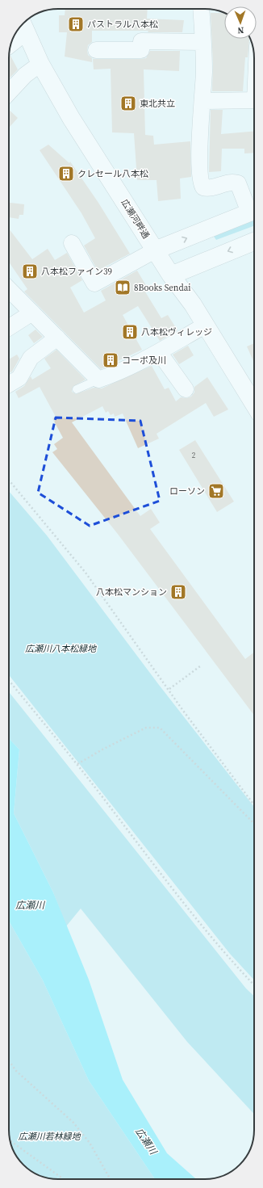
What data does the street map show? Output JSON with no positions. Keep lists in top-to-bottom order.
{
  "streets": {
    "street": ["広瀬河畔通"]
  },
  "water": ["広瀬川"],
  "parks": ["広瀬川八本松緑地", "広瀬川若林緑地"],
  "places": {
    "building": [
      "パストラル八本松",
      "東北共立",
      "クレセール八本松",
      "八本松ファイン39",
      "八本松ヴィレッジ",
      "コーポ及川",
      "八本松マンション"
    ],
    "library": ["8Books Sendai"],
    "supermarket": ["ローソン"]
  },
  "house_numbers": ["2"],
  "north": "bottom"
}
